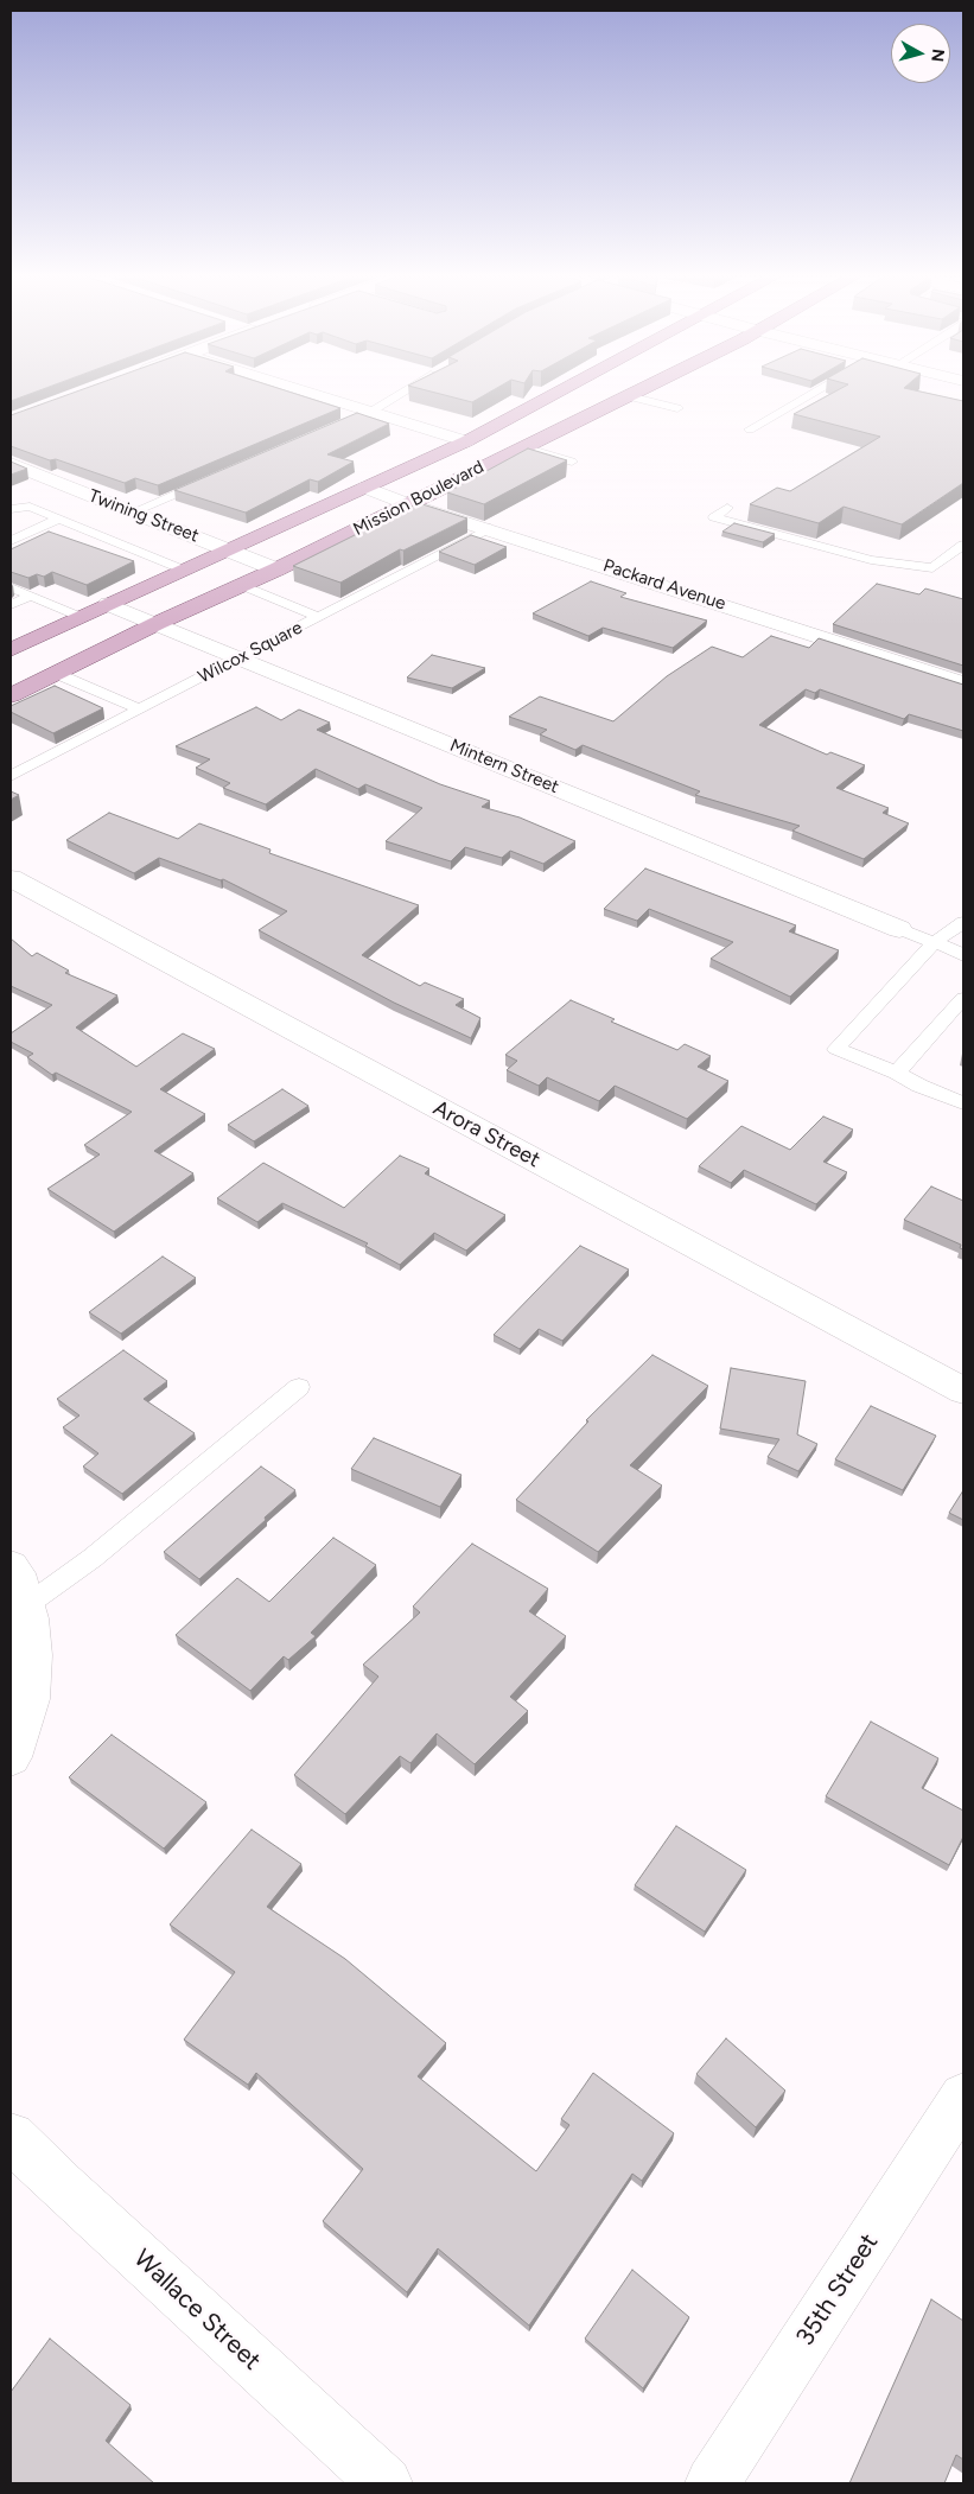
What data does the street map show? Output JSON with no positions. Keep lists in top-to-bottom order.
{
  "streets": {
    "main road": ["Mission Boulevard"],
    "street": [
      "Twining Street",
      "Packard Avenue",
      "Mintern Street",
      "Arora Street",
      "35th Street",
      "Wallace Street"
    ],
    "lane": ["Wilcox Square"]
  },
  "crossings": [
    ["Mission Boulevard", "Twining Street"],
    ["Mission Boulevard", "Packard Avenue"],
    ["Mission Boulevard", "Mintern Street"],
    ["Packard Avenue", "Wilcox Square"],
    ["Wilcox Square", "Mintern Street"]
  ],
  "north": "right"
}
